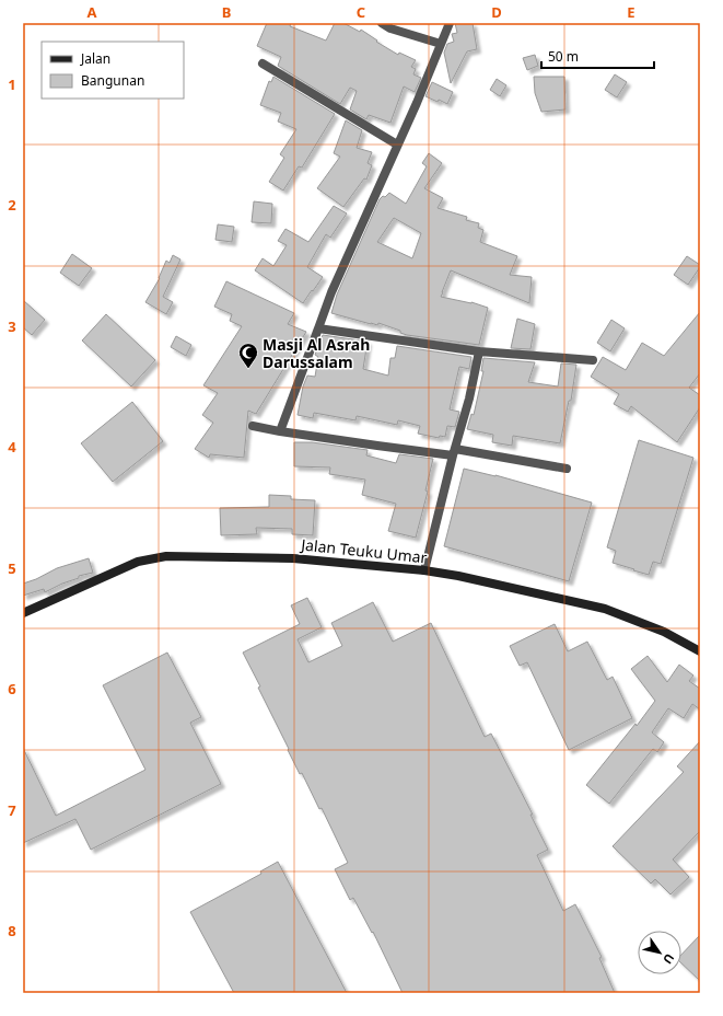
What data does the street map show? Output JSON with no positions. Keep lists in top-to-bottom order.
{
  "streets": {
    "main road": ["Jalan Teuku Umar"]
  },
  "places": {
    "mosque": ["Masji Al Asrah Darussalam"]
  },
  "legend": ["Jalan", "Bangunan"],
  "scale_bar": "50 m",
  "north": "bottom right",
  "grid": {
    "columns": [
      "A",
      "B",
      "C",
      "D",
      "E"
    ],
    "rows": [
      "1",
      "2",
      "3",
      "4",
      "5",
      "6",
      "7",
      "8"
    ]
  }
}
